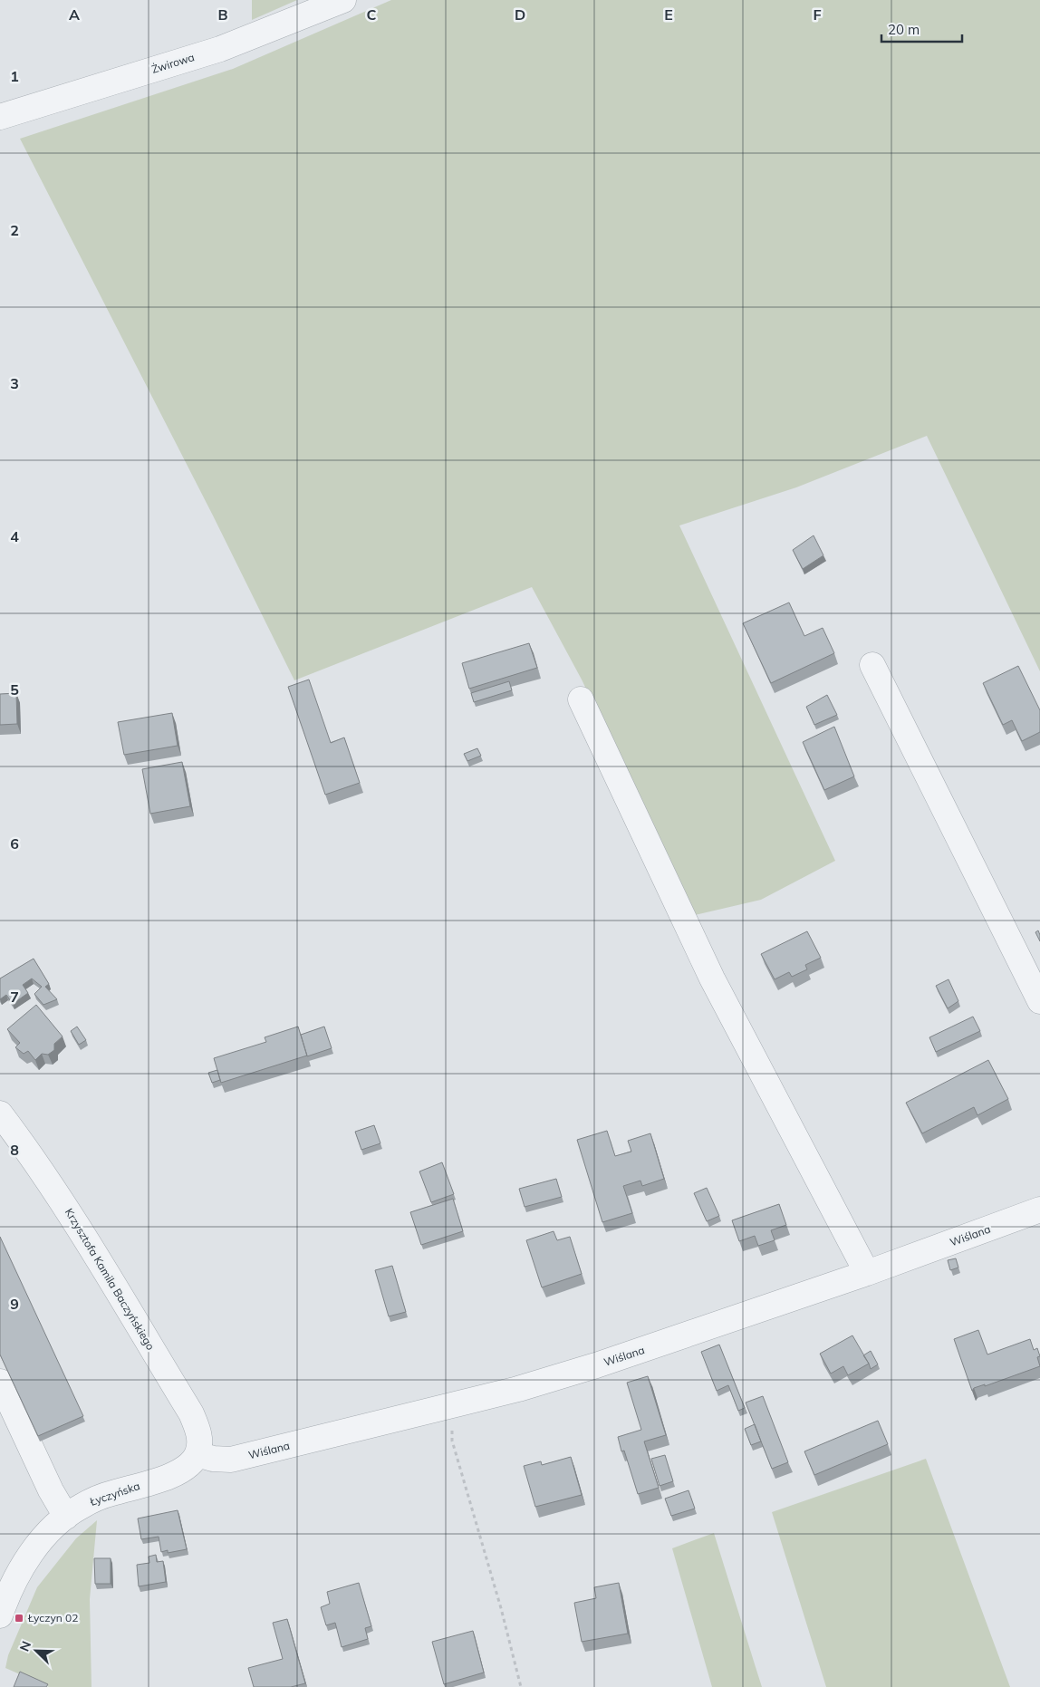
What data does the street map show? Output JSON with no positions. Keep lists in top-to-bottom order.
{
  "streets": {
    "street": [
      "Żwirowa",
      "Wiślana",
      "Krzysztofa Kamila Baczyńskiego",
      "Łyczyńska"
    ]
  },
  "crossings": [
    ["Wiślana", "Krzysztofa Kamila Baczyńskiego"],
    ["Wiślana", "Łyczyńska"],
    ["Krzysztofa Kamila Baczyńskiego", "Łyczyńska"]
  ],
  "places": {
    "transit": ["Łyczyn 02"]
  },
  "scale_bar": "20 m",
  "north": "top left",
  "grid": {
    "columns": [
      "A",
      "B",
      "C",
      "D",
      "E",
      "F"
    ],
    "rows": [
      "1",
      "2",
      "3",
      "4",
      "5",
      "6",
      "7",
      "8",
      "9"
    ]
  }
}
